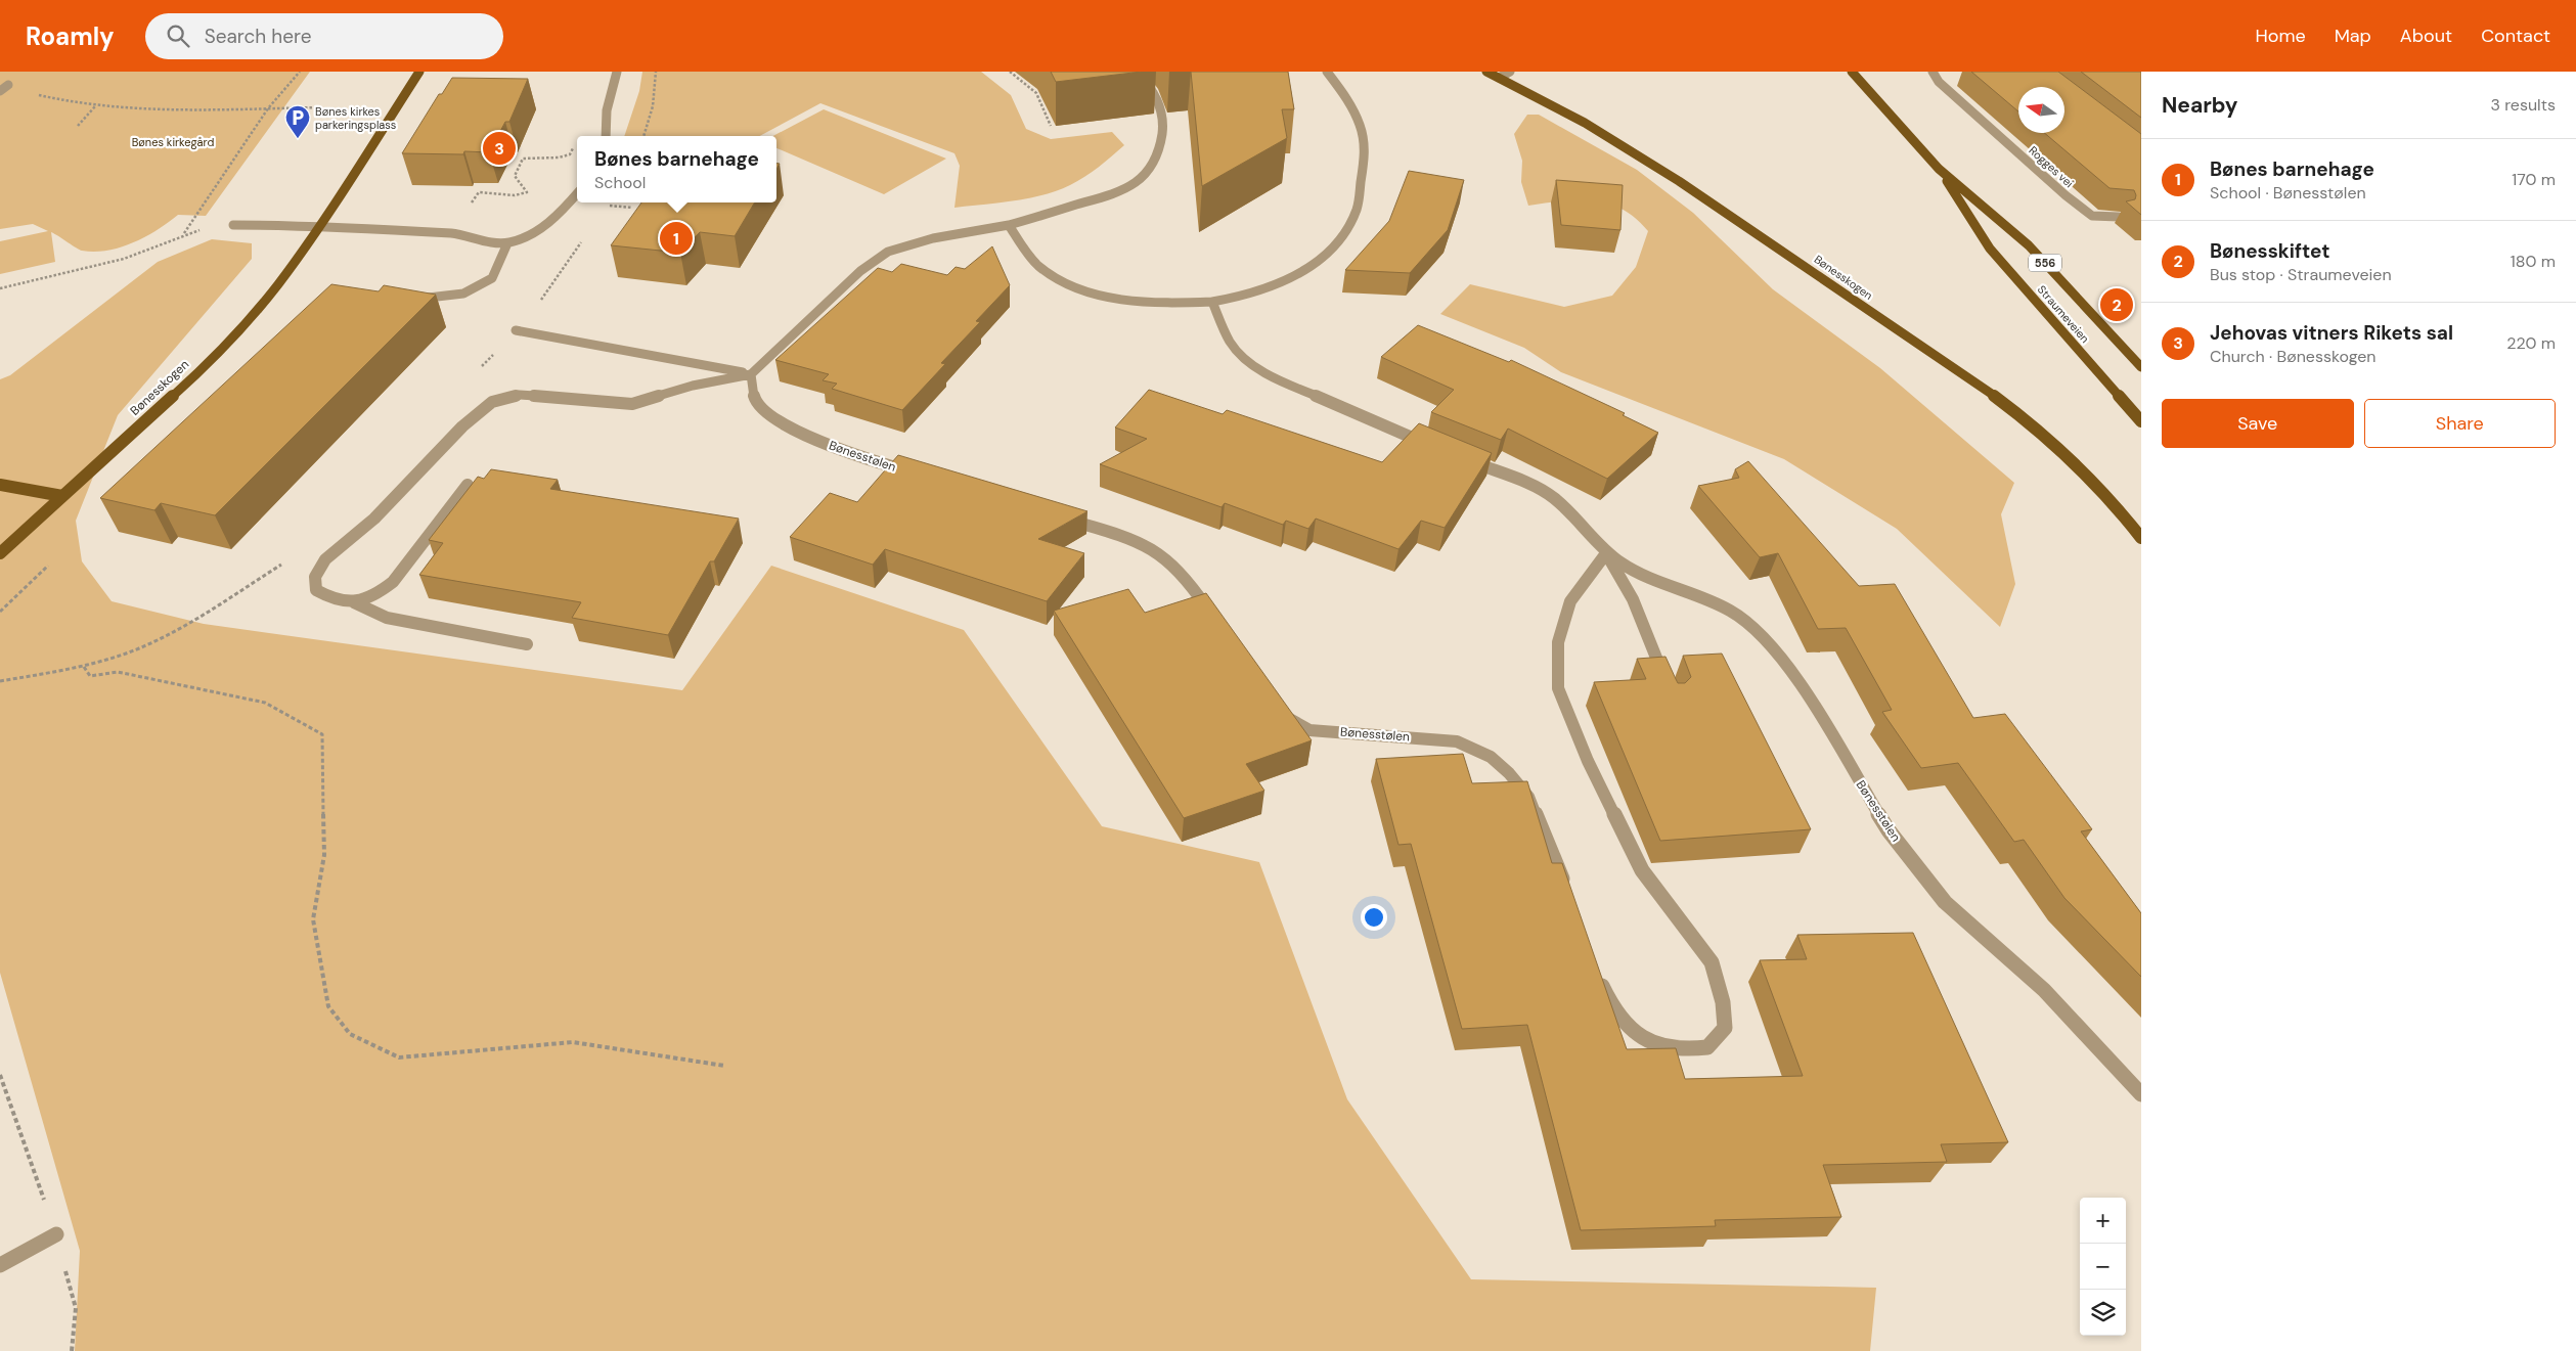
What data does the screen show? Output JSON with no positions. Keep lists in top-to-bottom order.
{
  "streets": {
    "main road": ["556", "Bønesskogen", "Straumeveien"],
    "street": ["Rogges vei", "Bønesstølen"]
  },
  "parks": ["Bønes kirkegård"],
  "places": {
    "parking": ["Bønes kirkes parkeringsplass"]
  },
  "north": "left",
  "page": {
    "header": "Roamly",
    "search": "Search here",
    "nav": [
      "Home",
      "Map",
      "About",
      "Contact"
    ],
    "heading": ["Nearby", "3 results"],
    "pins": ["3", "1", "2"],
    "popup": ["Bønes barnehage", "School"],
    "list": [
      {
        "mark": "1",
        "name": "Bønes barnehage",
        "note": "School · Bønesstølen",
        "value": "170 m"
      },
      {
        "mark": "2",
        "name": "Bønesskiftet",
        "note": "Bus stop · Straumeveien",
        "value": "180 m"
      },
      {
        "mark": "3",
        "name": "Jehovas vitners Rikets sal",
        "note": "Church · Bønesskogen",
        "value": "220 m"
      }
    ],
    "buttons": ["Save", "Share"],
    "map_buttons": ["+", "−"]
  }
}
